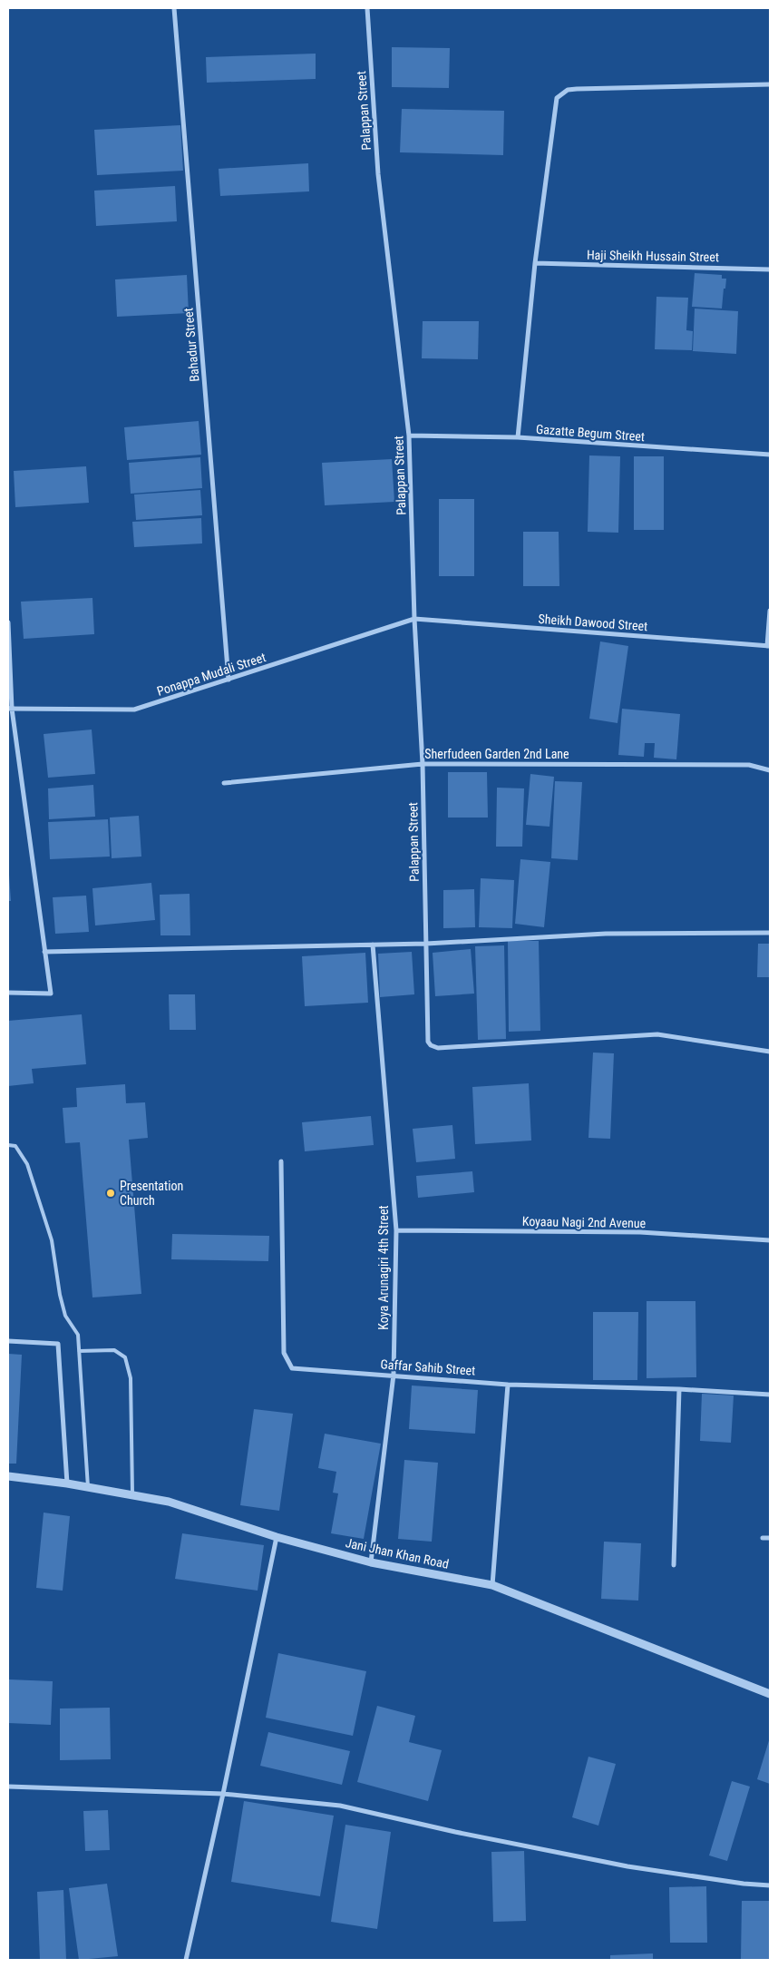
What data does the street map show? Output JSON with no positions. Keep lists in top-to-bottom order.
{
  "streets": {
    "street": [
      "Palappan Street",
      "Haji Sheikh Hussain Street",
      "Bahadur Street",
      "Gazatte Begum Street",
      "Sheikh Dawood Street",
      "Ponappa Mudali Street",
      "Sherfudeen Garden 2nd Lane",
      "Koyaau Nagi 2nd Avenue",
      "Koya Arunagiri 4th Street",
      "Gaffar Sahib Street",
      "Jani Jhan Khan Road"
    ]
  },
  "crossings": [
    ["Palappan Street", "Gazatte Begum Street"],
    ["Palappan Street", "Sheikh Dawood Street"],
    ["Palappan Street", "Ponappa Mudali Street"],
    ["Palappan Street", "Sherfudeen Garden 2nd Lane"],
    ["Bahadur Street", "Ponappa Mudali Street"],
    ["Sheikh Dawood Street", "Ponappa Mudali Street"],
    ["Koyaau Nagi 2nd Avenue", "Koya Arunagiri 4th Street"],
    ["Koya Arunagiri 4th Street", "Gaffar Sahib Street"],
    ["Koya Arunagiri 4th Street", "Jani Jhan Khan Road"]
  ],
  "places": ["Presentation Church"]
}
